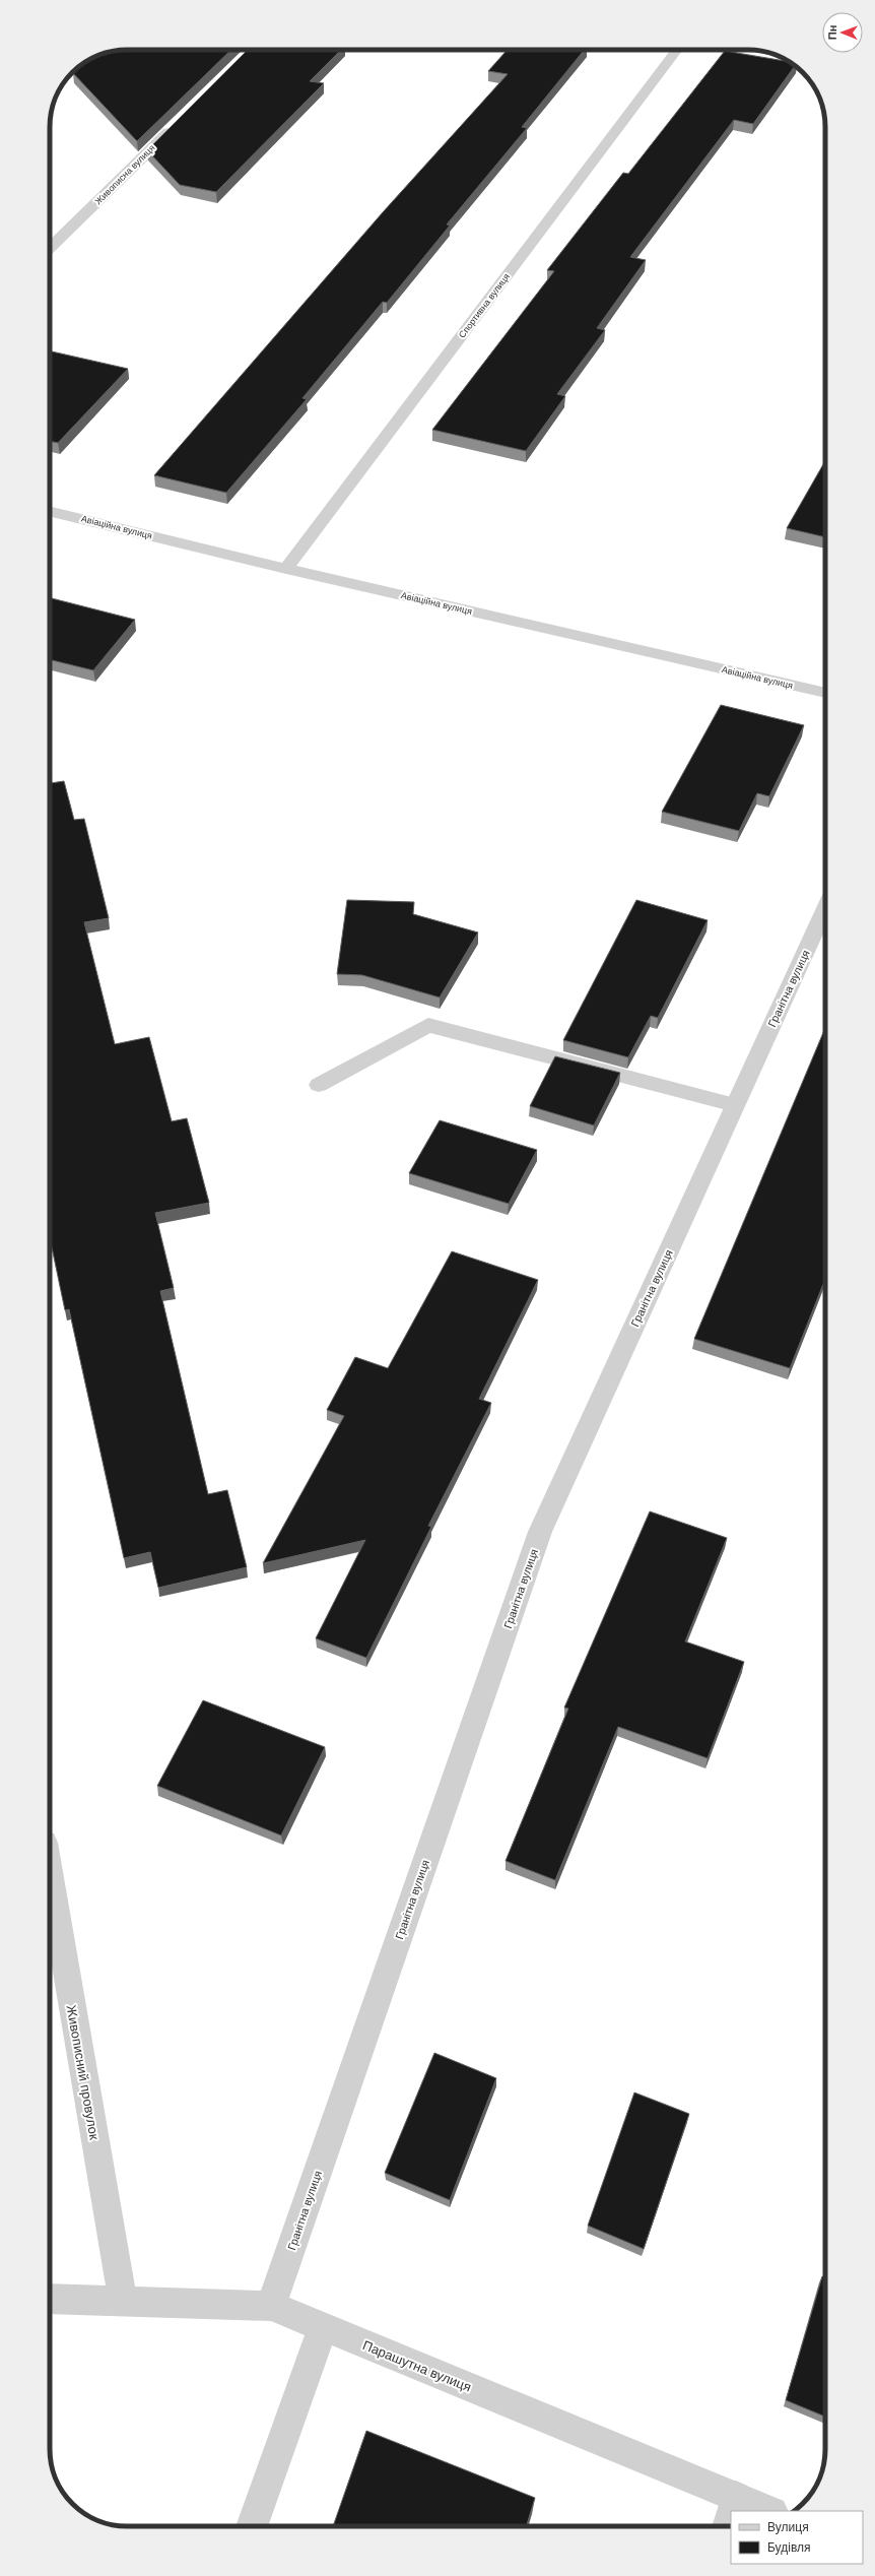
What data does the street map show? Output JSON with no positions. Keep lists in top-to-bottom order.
{
  "streets": {
    "street": [
      "Живописна вулиця",
      "Спортивна вулиця",
      "Авіаційна вулиця",
      "Гранітна вулиця",
      "Живописний провулок",
      "Парашутна вулиця"
    ]
  },
  "crossings": [
    ["Спортивна вулиця", "Авіаційна вулиця"],
    ["Гранітна вулиця", "Парашутна вулиця"],
    ["Живописний провулок", "Парашутна вулиця"]
  ],
  "legend": ["Вулиця", "Будівля"],
  "north": "left"
}
